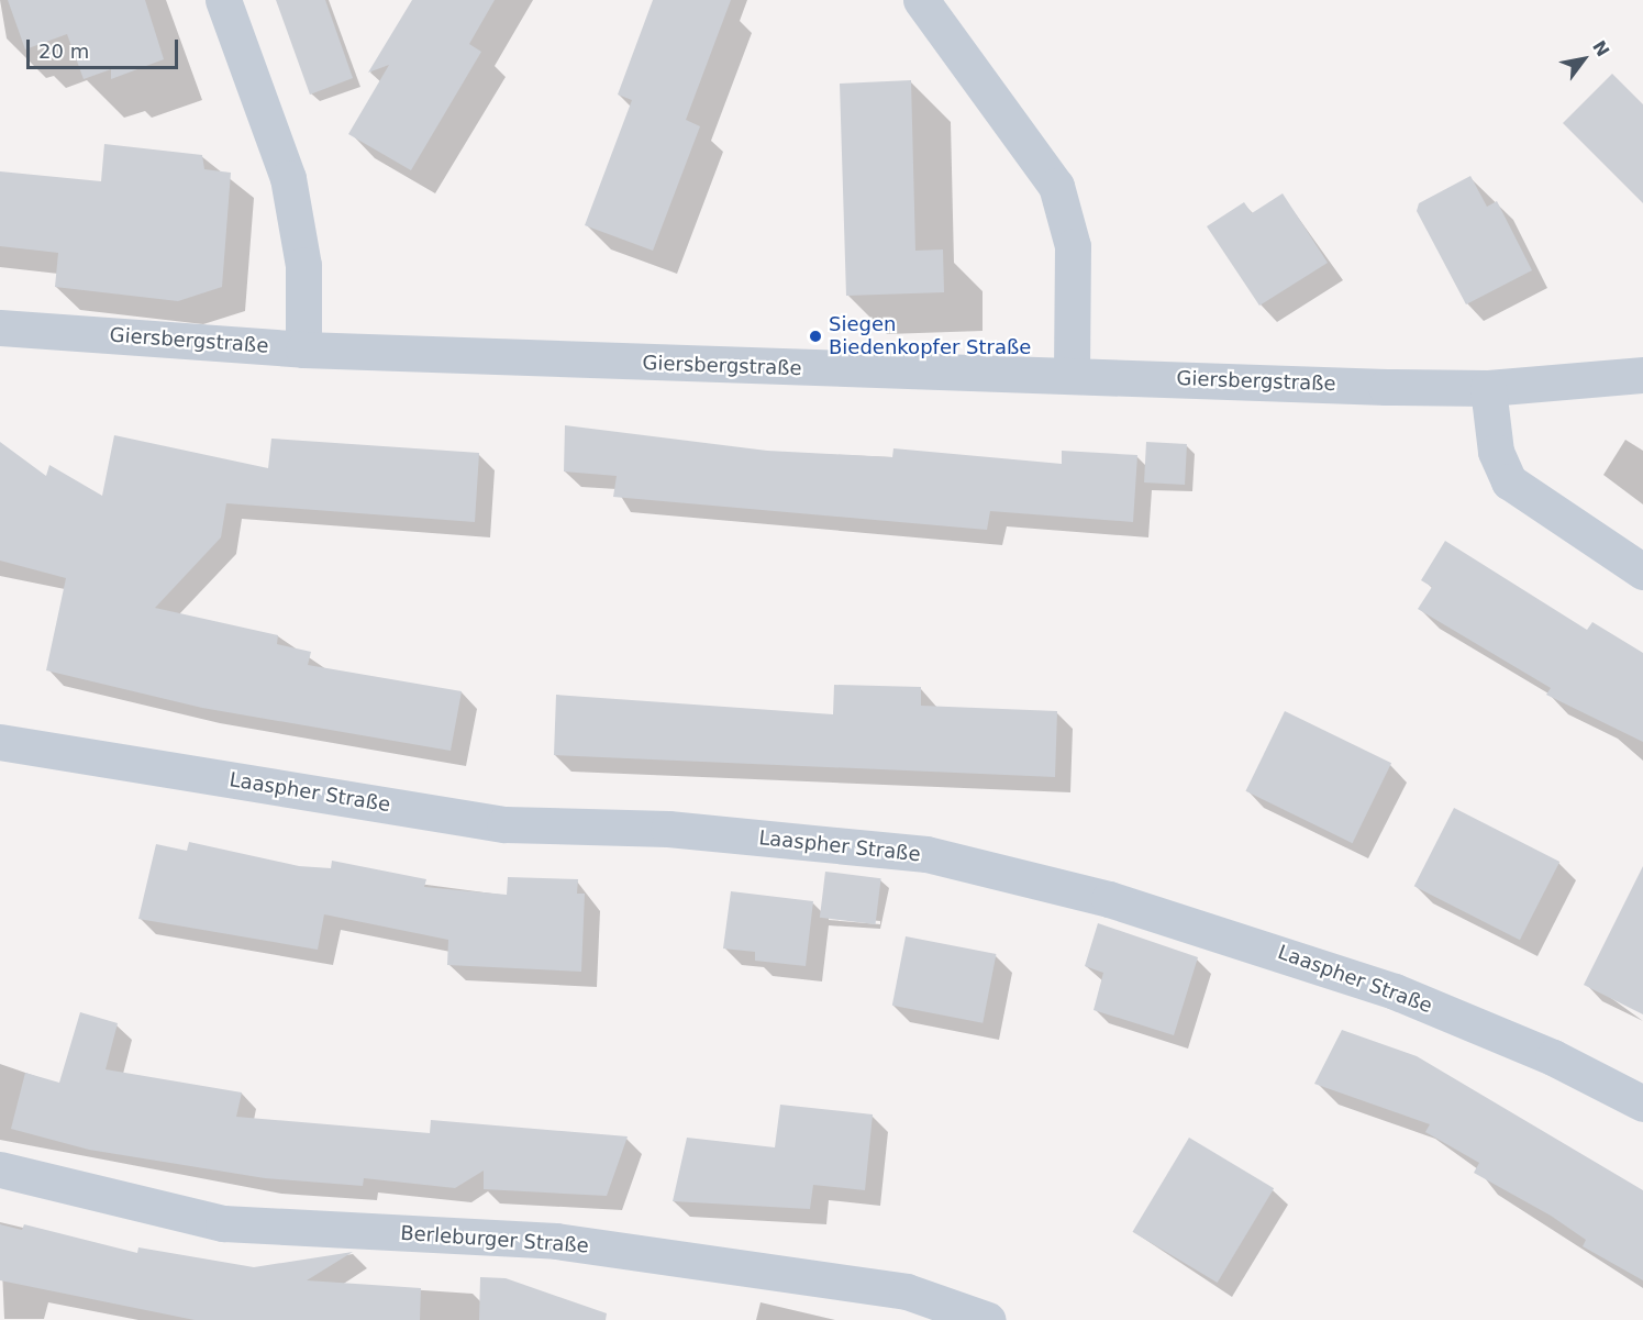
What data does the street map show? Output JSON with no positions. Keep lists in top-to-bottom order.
{
  "streets": {
    "street": ["Giersbergstraße", "Laaspher Straße", "Berleburger Straße"]
  },
  "places": ["Siegen Biedenkopfer Straße"],
  "scale_bar": "20 m",
  "north": "top right"
}
